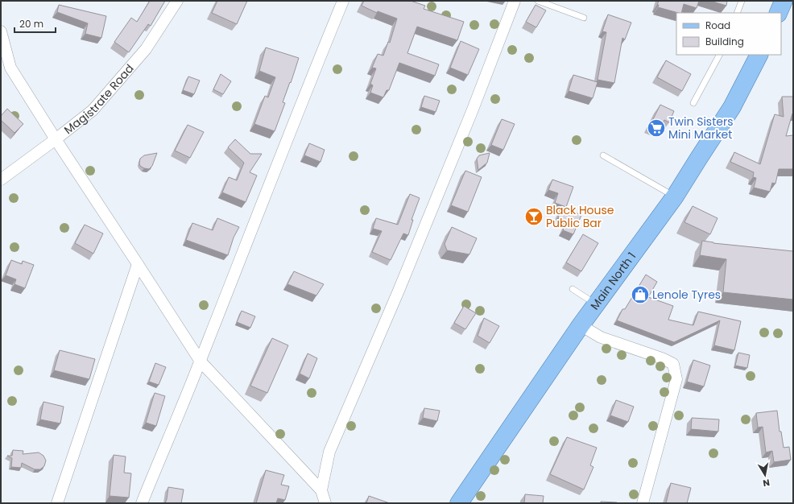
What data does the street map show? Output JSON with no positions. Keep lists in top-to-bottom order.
{
  "streets": {
    "main road": ["Main North 1"],
    "street": ["Magistrate Road"]
  },
  "places": {
    "supermarket": ["Twin Sisters Mini Market"],
    "bar": ["Black House Public Bar"],
    "shop": ["Lenole Tyres"]
  },
  "legend": ["Road", "Building"],
  "scale_bar": "20 m",
  "north": "bottom"
}
